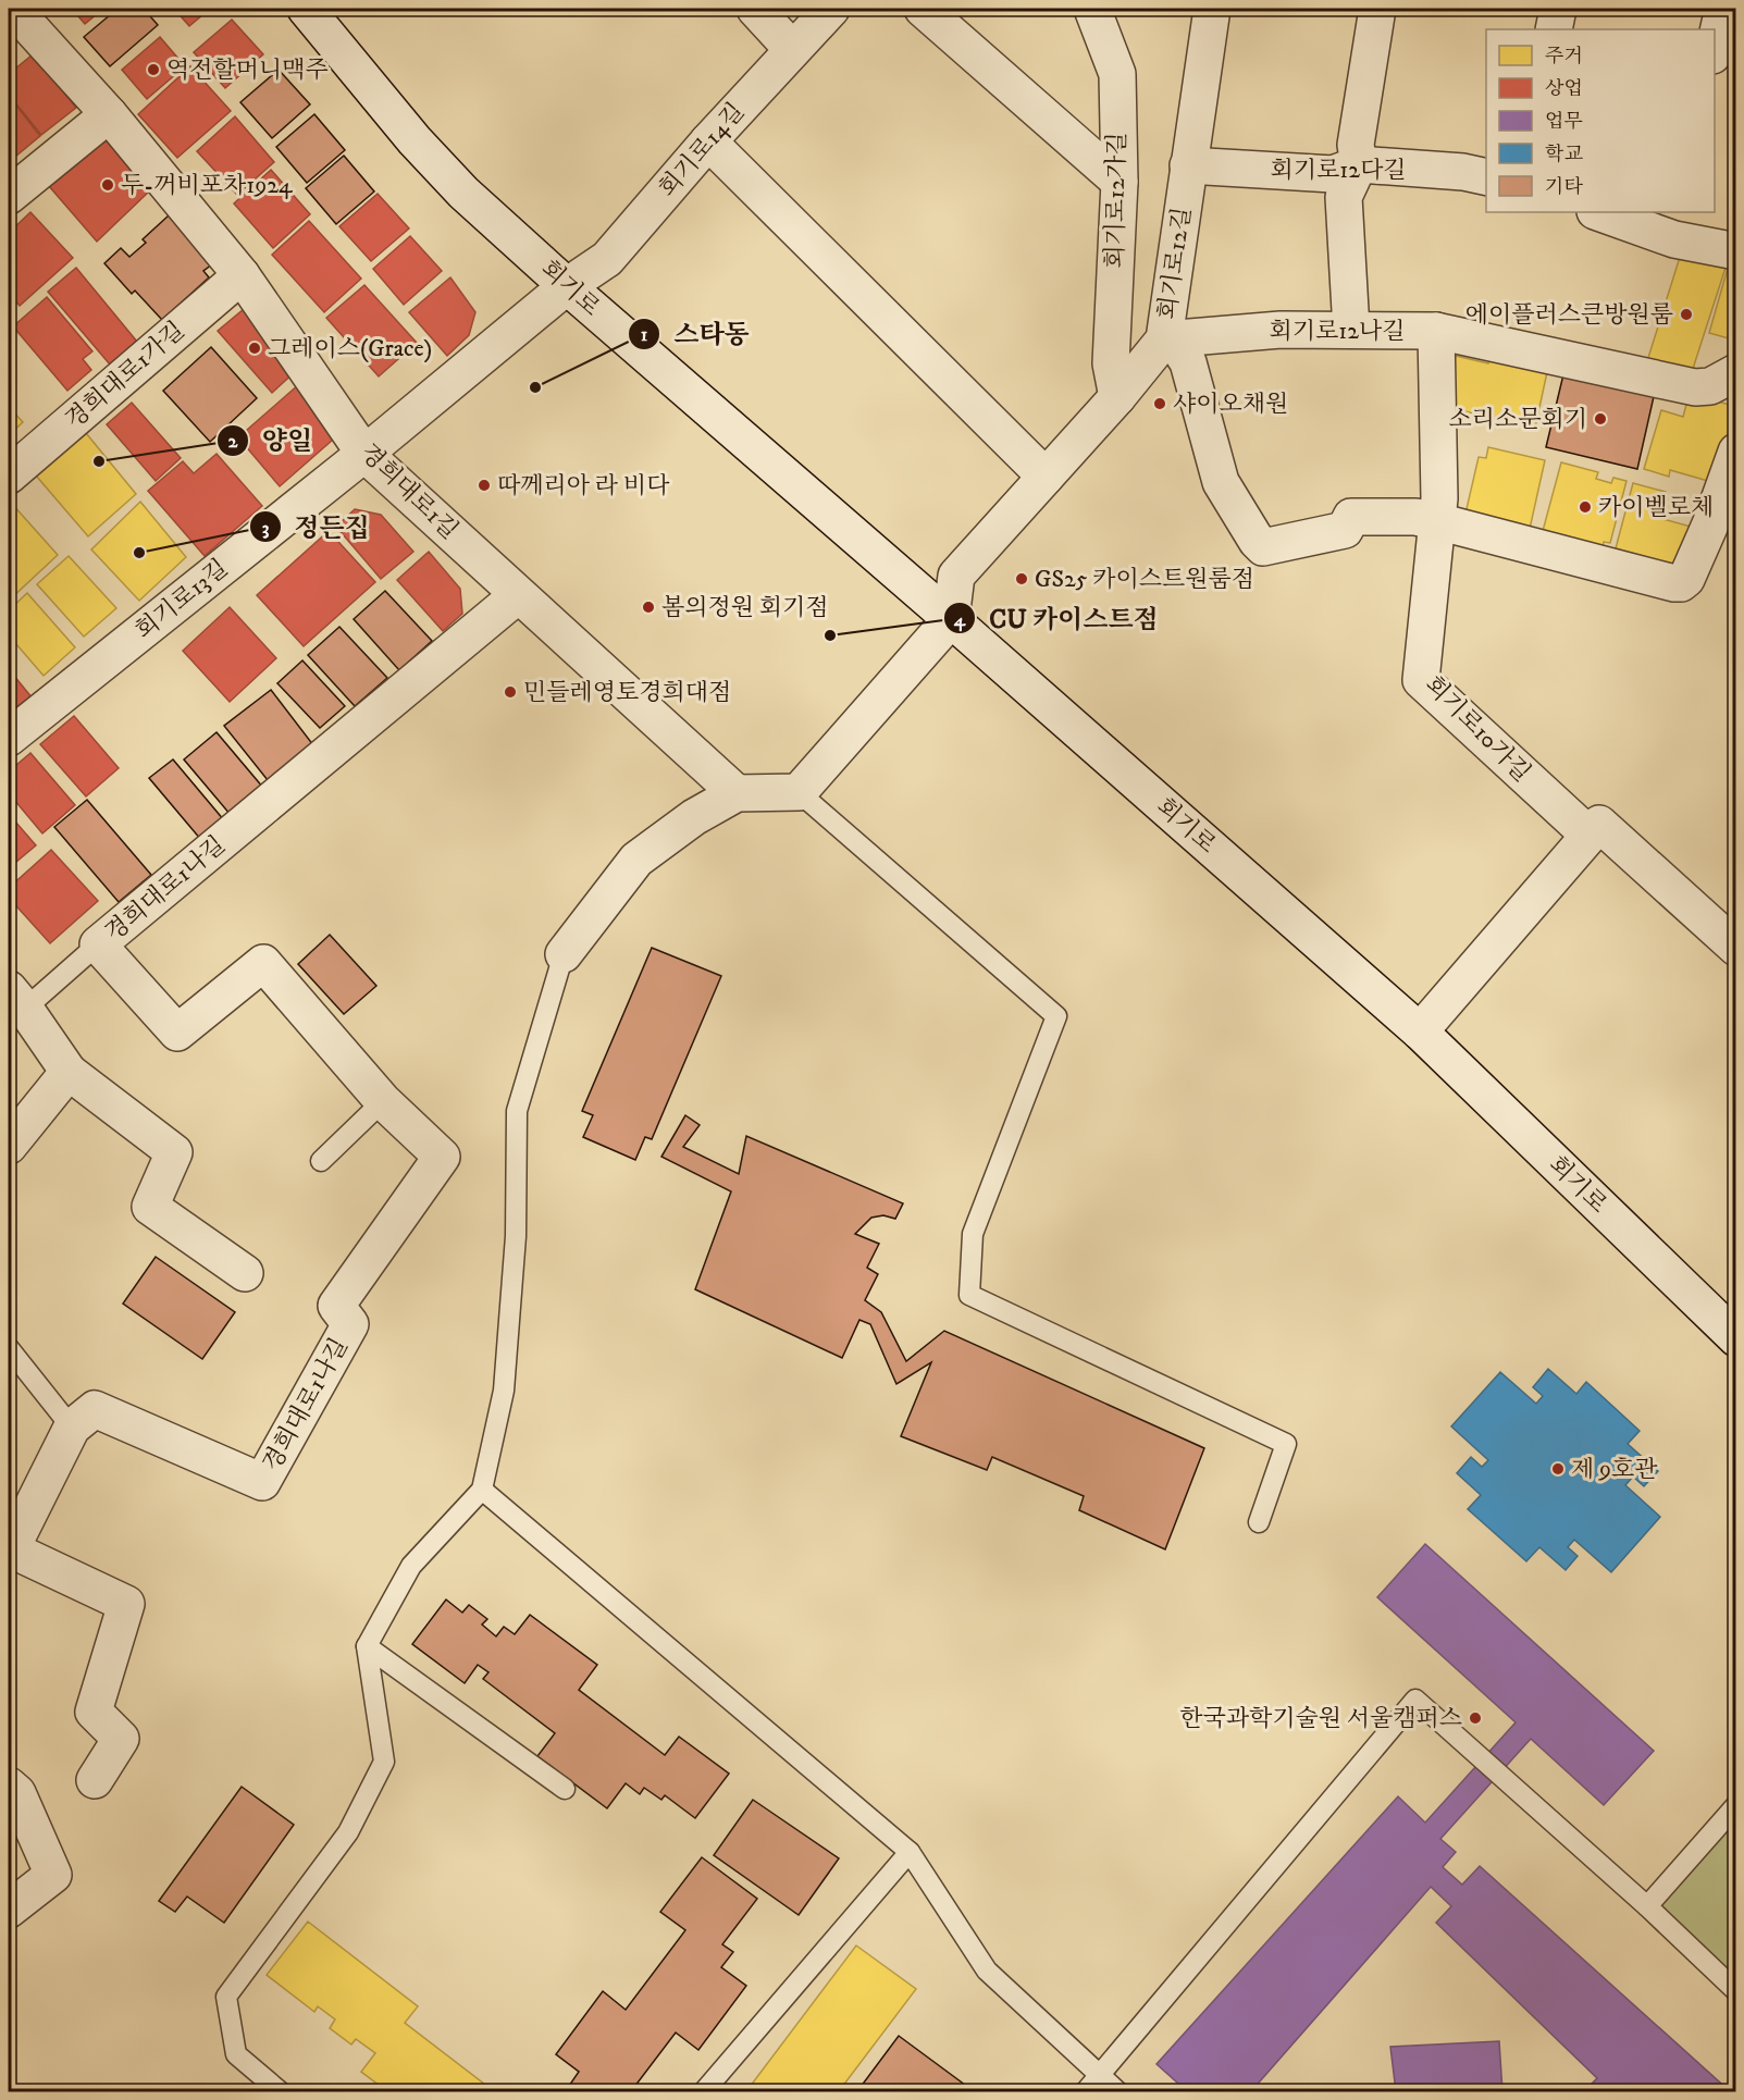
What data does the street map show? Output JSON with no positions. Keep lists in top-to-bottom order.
{
  "streets": {
    "street": [
      "회기로14길",
      "회기로12다길",
      "회기로12가길",
      "회기로12길",
      "회기로",
      "회기로12나길",
      "경희대로1가길",
      "경희대로1길",
      "회기로13길",
      "회기로10가길",
      "경희대로1나길"
    ]
  },
  "crossings": [
    ["회기로14길", "회기로"],
    ["회기로14길", "회기로13길"],
    ["회기로12다길", "회기로12길"],
    ["회기로12가길", "회기로12길"],
    ["회기로12길", "회기로"],
    ["회기로12길", "회기로12나길"],
    ["회기로", "회기로13길"],
    ["회기로12나길", "회기로10가길"],
    ["경희대로1가길", "경희대로1길"],
    ["경희대로1길", "회기로13길"],
    ["경희대로1길", "경희대로1나길"]
  ],
  "places": [
    "역전할머니맥주",
    "두-꺼비포차1924",
    "에이플러스큰방원룸",
    "그레이스(Grace)",
    "스타동",
    "샤이오채원",
    "소리소문회기",
    "양일",
    "따께리아 라 비다",
    "카이벨로체",
    "정든집",
    "GS25 카이스트원룸점",
    "봄의정원 회기점",
    "CU 카이스트점",
    "민들레영토경희대점",
    "제 9호관",
    "한국과학기술원 서울캠퍼스"
  ],
  "legend": [
    "주거",
    "상업",
    "업무",
    "학교",
    "기타"
  ]
}
